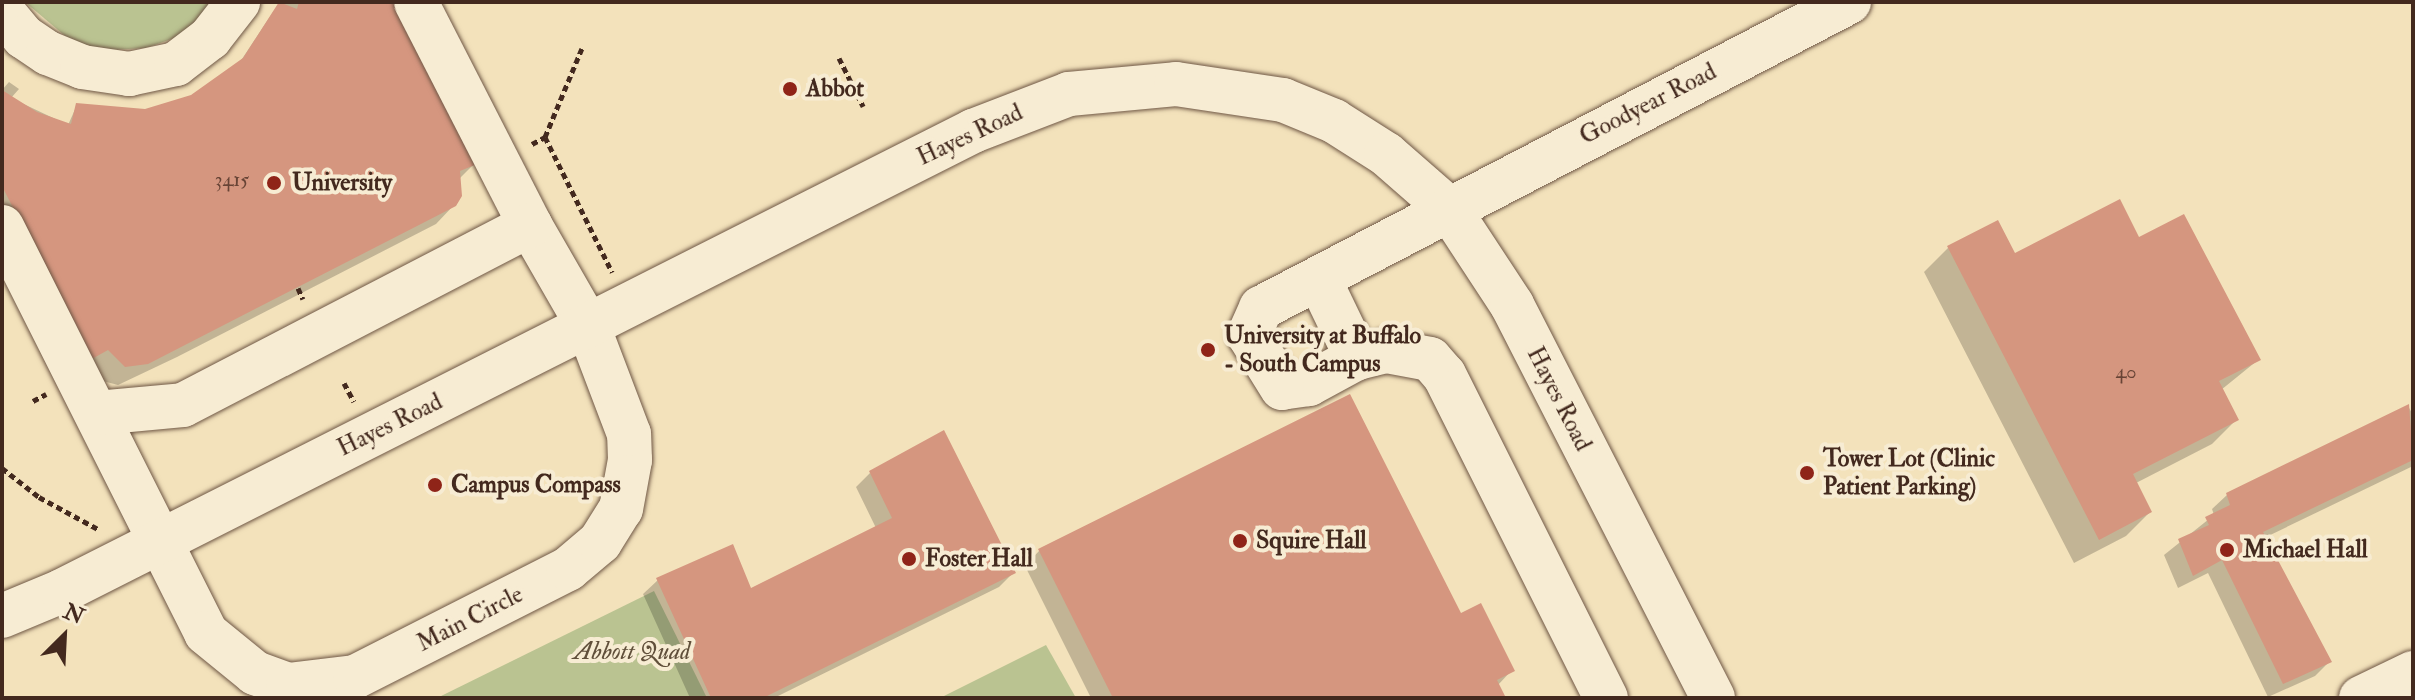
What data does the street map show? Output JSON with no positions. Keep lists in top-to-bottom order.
{
  "streets": {
    "street": ["Goodyear Road", "Hayes Road", "Main Circle"]
  },
  "crossings": [
    ["Goodyear Road", "Hayes Road"],
    ["Hayes Road", "Main Circle"]
  ],
  "parks": ["Abbott Quad"],
  "places": [
    "Abbot",
    "University",
    "University at Buffalo - South Campus",
    "Tower Lot (Clinic Patient Parking)",
    "Campus Compass",
    "Squire Hall",
    "Michael Hall",
    "Foster Hall"
  ],
  "house_numbers": ["3415", "40"],
  "north": "top right"
}
